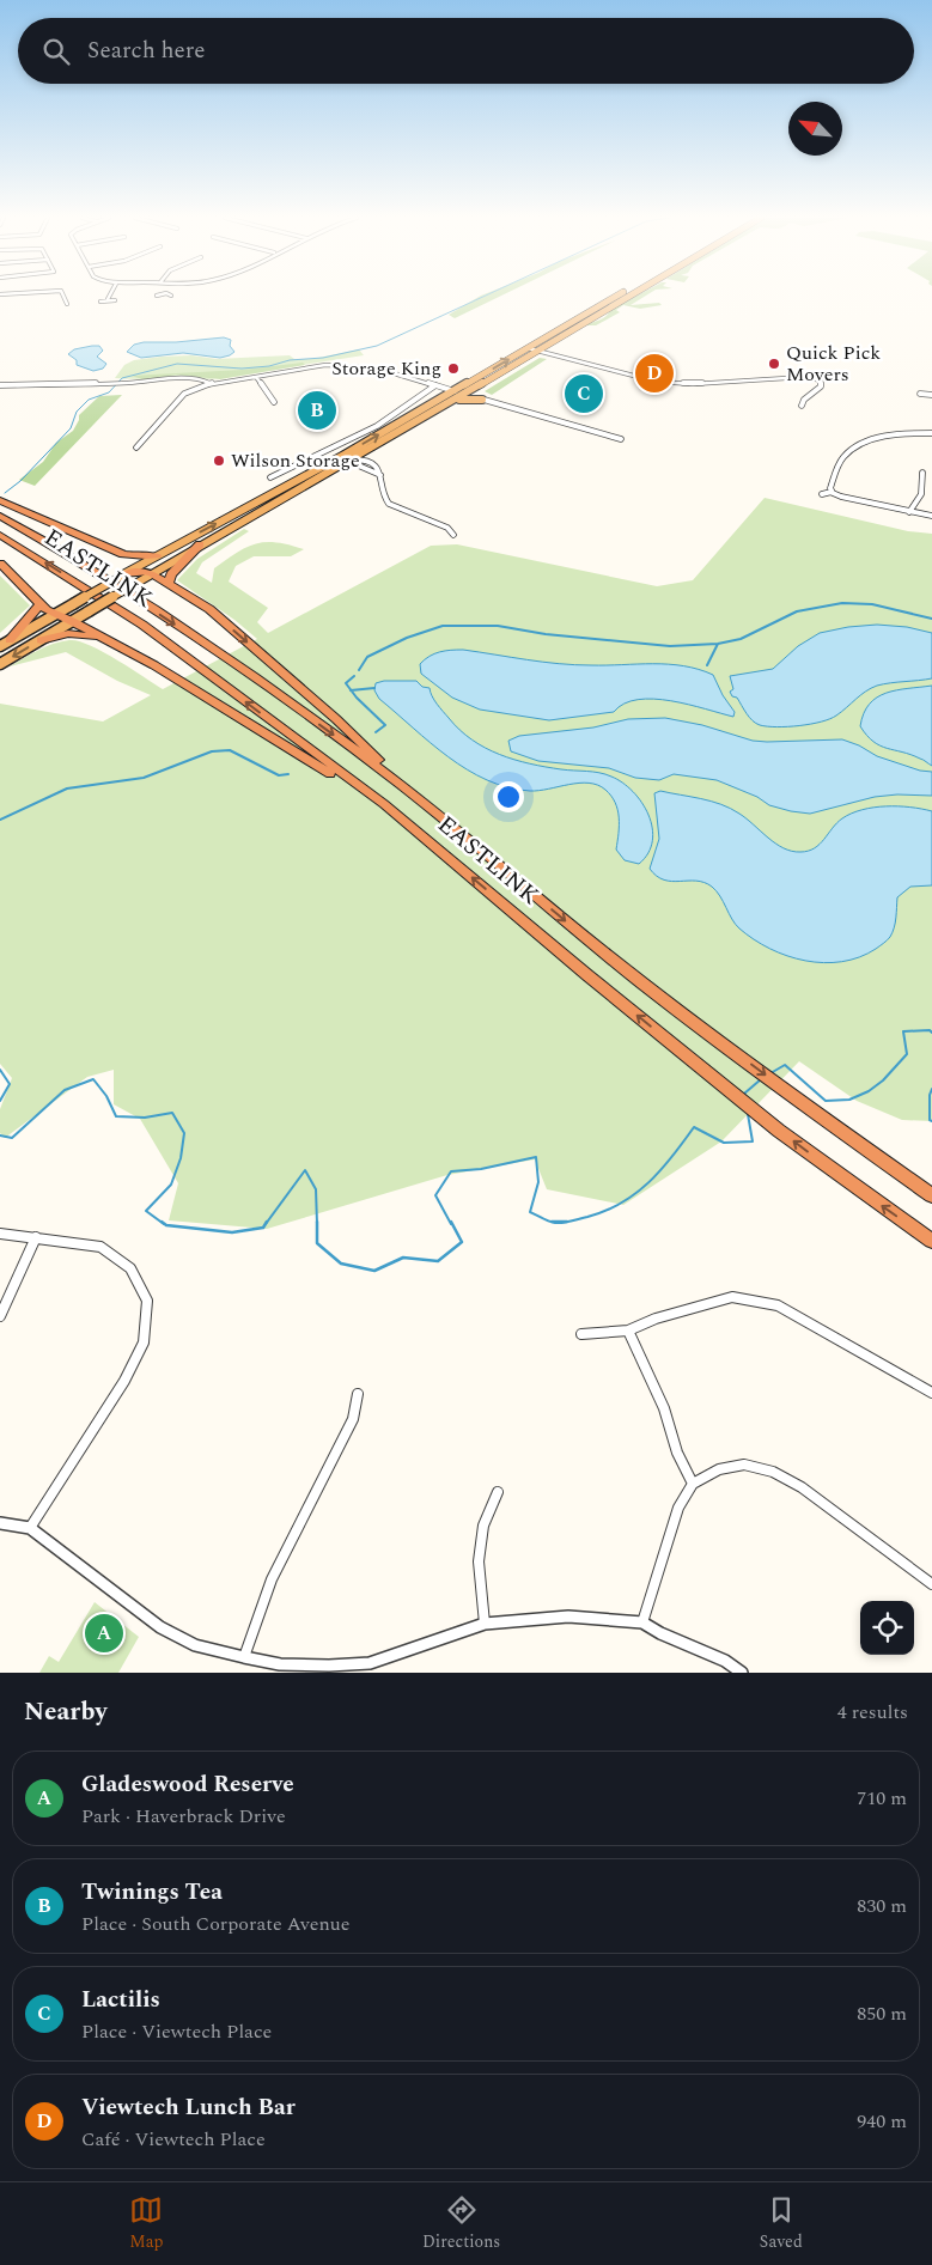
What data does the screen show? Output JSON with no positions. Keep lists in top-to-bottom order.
{
  "streets": {
    "highway": ["EASTLINK"]
  },
  "places": ["Quick Pick Movers", "Storage King", "Wilson Storage"],
  "north": "top left",
  "page": {
    "search": "Search here",
    "pins": [
      "D",
      "C",
      "B",
      "A"
    ],
    "heading": ["Nearby", "4 results"],
    "list": [
      {
        "mark": "A",
        "name": "Gladeswood Reserve",
        "note": "Park · Haverbrack Drive",
        "value": "710 m"
      },
      {
        "mark": "B",
        "name": "Twinings Tea",
        "note": "Place · South Corporate Avenue",
        "value": "830 m"
      },
      {
        "mark": "C",
        "name": "Lactilis",
        "note": "Place · Viewtech Place",
        "value": "850 m"
      },
      {
        "mark": "D",
        "name": "Viewtech Lunch Bar",
        "note": "Café · Viewtech Place",
        "value": "940 m"
      }
    ],
    "nav": ["Map", "Directions", "Saved"]
  }
}
